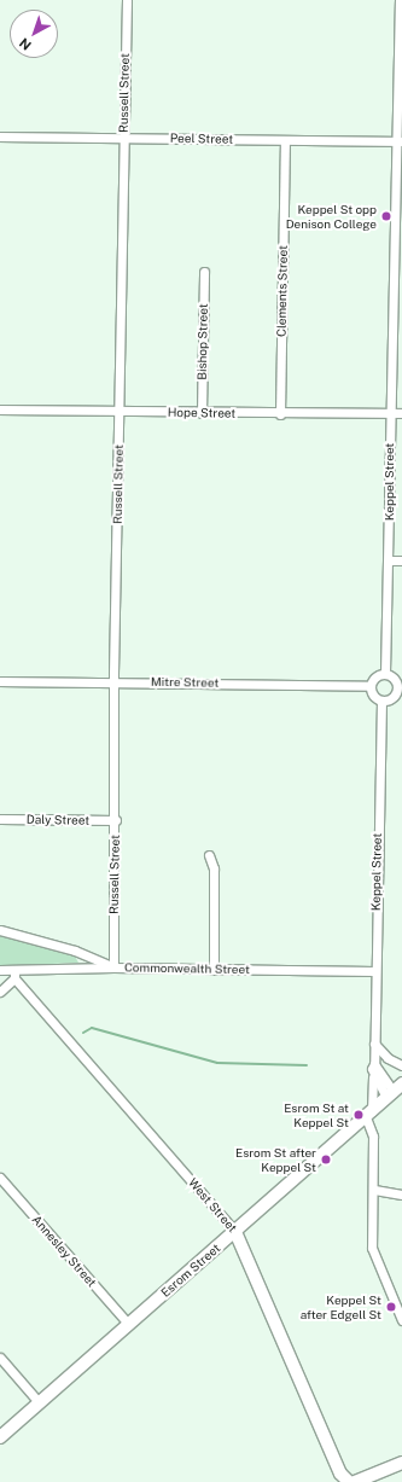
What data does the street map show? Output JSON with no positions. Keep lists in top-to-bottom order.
{
  "streets": {
    "street": [
      "Russell Street",
      "Peel Street",
      "Clements Street",
      "Bishop Street",
      "Hope Street",
      "Keppel Street",
      "Mitre Street",
      "Daly Street",
      "Commonwealth Street",
      "West Street",
      "Annesley Street",
      "Esrom Street"
    ]
  },
  "crossings": [
    ["Russell Street", "Peel Street"],
    ["Russell Street", "Hope Street"],
    ["Russell Street", "Mitre Street"],
    ["Russell Street", "Daly Street"],
    ["Russell Street", "Commonwealth Street"],
    ["Peel Street", "Clements Street"],
    ["Peel Street", "Keppel Street"],
    ["Clements Street", "Hope Street"],
    ["Bishop Street", "Hope Street"],
    ["Hope Street", "Keppel Street"],
    ["Keppel Street", "Mitre Street"],
    ["Keppel Street", "Commonwealth Street"],
    ["Keppel Street", "Esrom Street"],
    ["Commonwealth Street", "West Street"],
    ["West Street", "Esrom Street"],
    ["Annesley Street", "Esrom Street"]
  ],
  "places": [
    "Keppel St opp Denison College",
    "Esrom St at Keppel St",
    "Esrom St after Keppel St",
    "Keppel St after Edgell St"
  ],
  "north": "bottom left"
}
